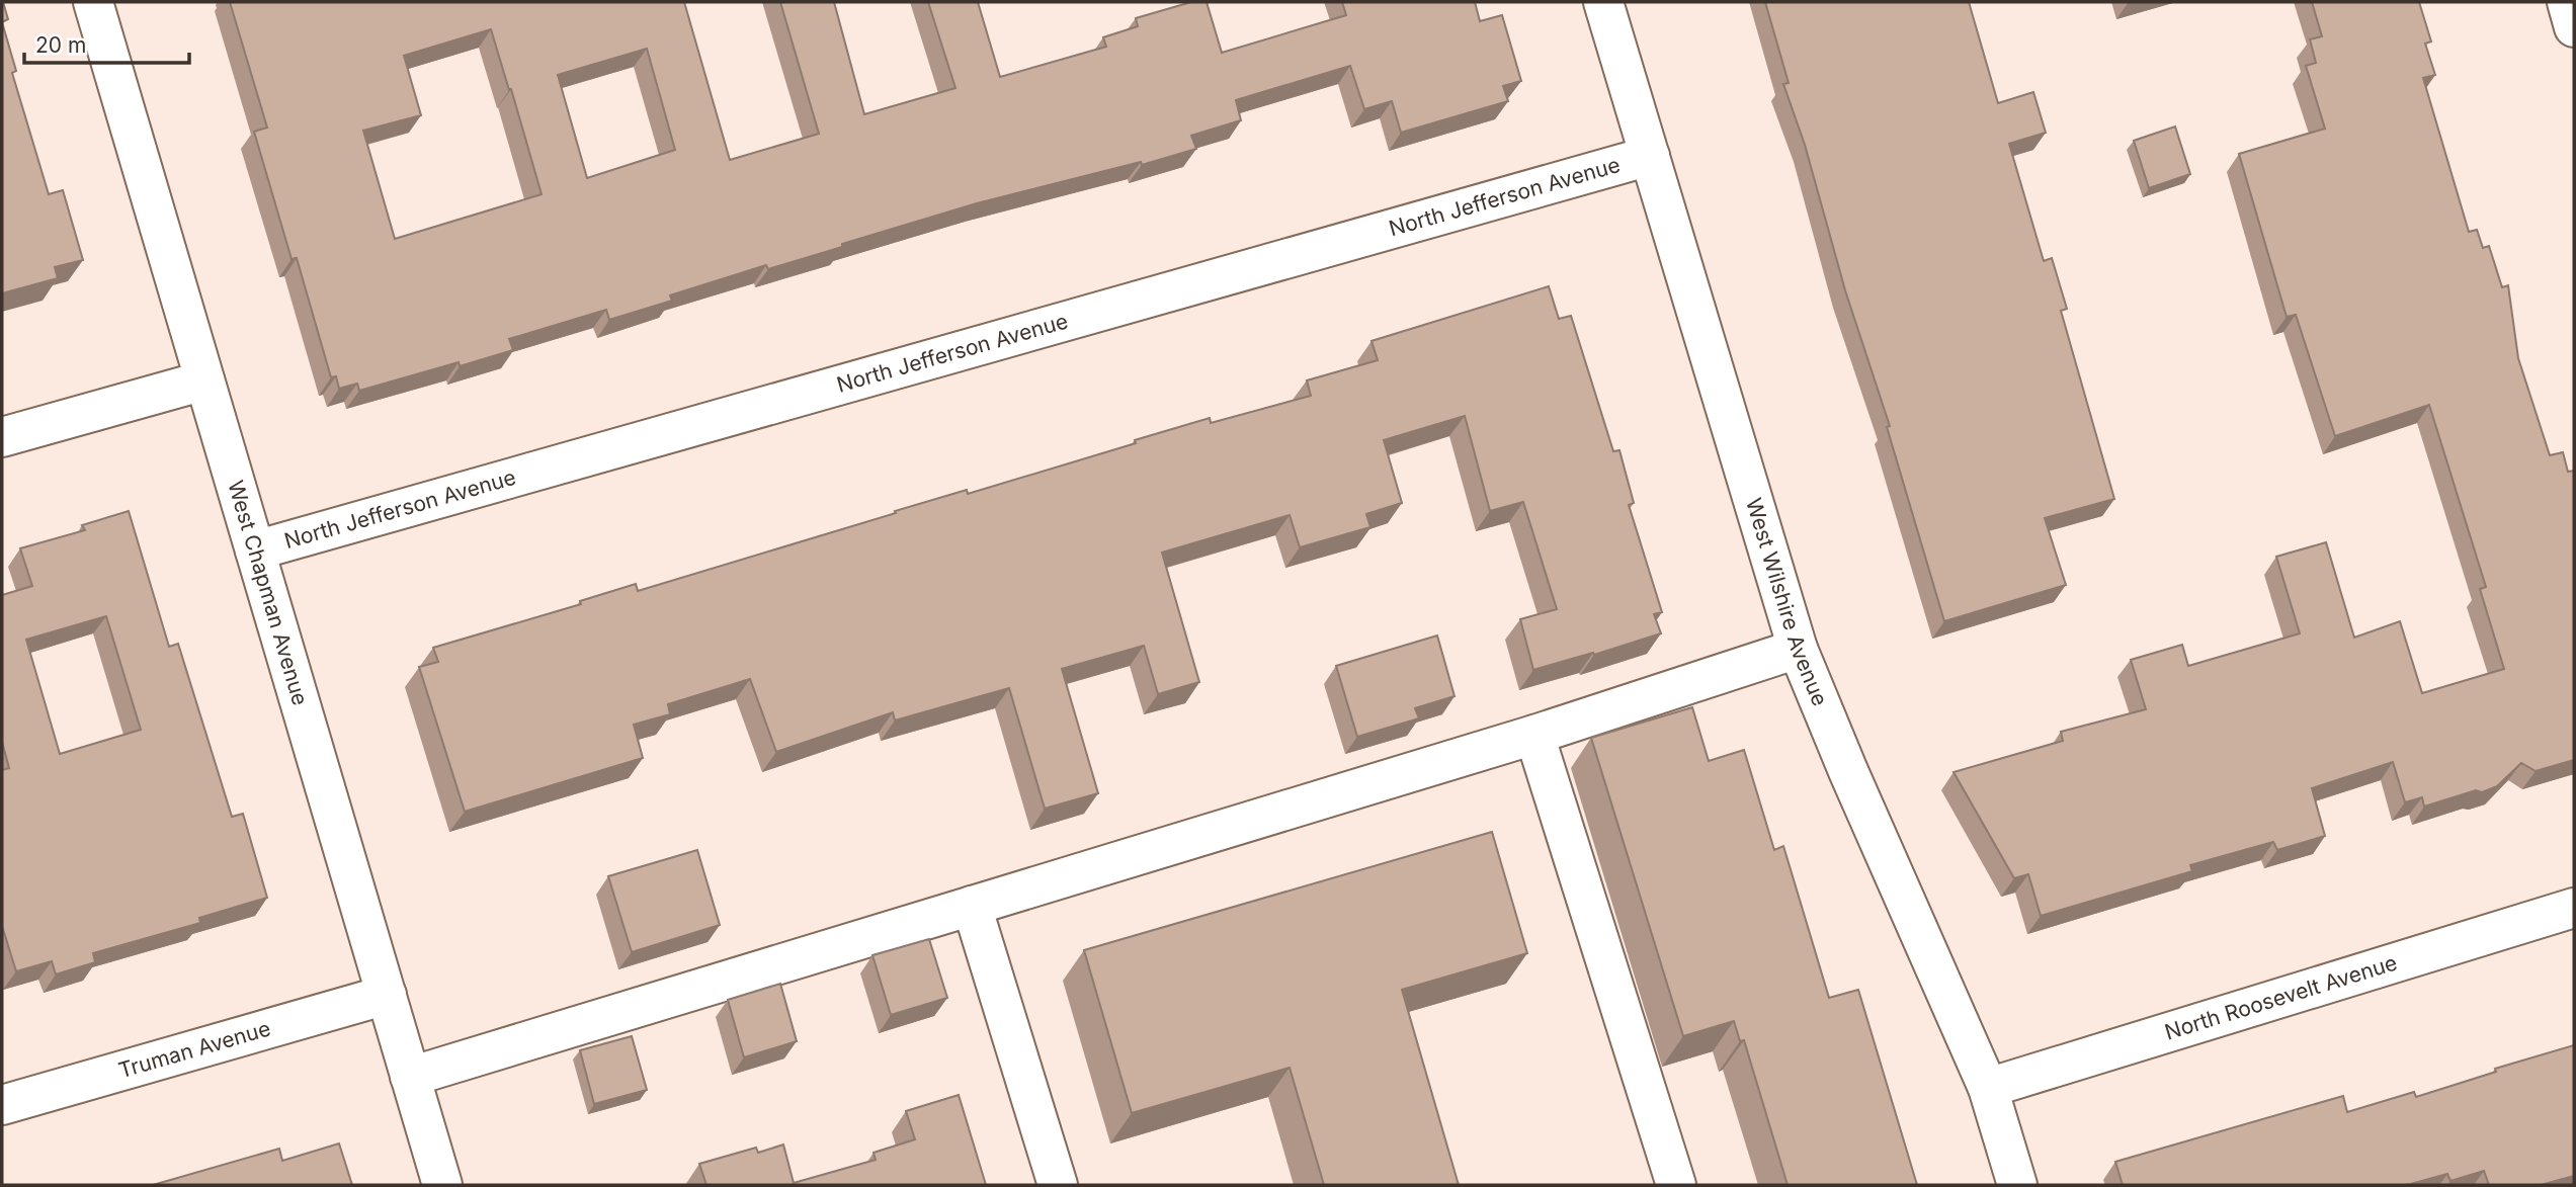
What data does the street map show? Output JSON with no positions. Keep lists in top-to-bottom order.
{
  "streets": {
    "street": [
      "North Jefferson Avenue",
      "West Chapman Avenue",
      "West Wilshire Avenue",
      "North Roosevelt Avenue",
      "Truman Avenue"
    ]
  },
  "crossings": [
    ["North Jefferson Avenue", "West Chapman Avenue"],
    ["North Jefferson Avenue", "West Wilshire Avenue"],
    ["West Chapman Avenue", "Truman Avenue"],
    ["West Wilshire Avenue", "North Roosevelt Avenue"]
  ],
  "scale_bar": "20 m"
}
